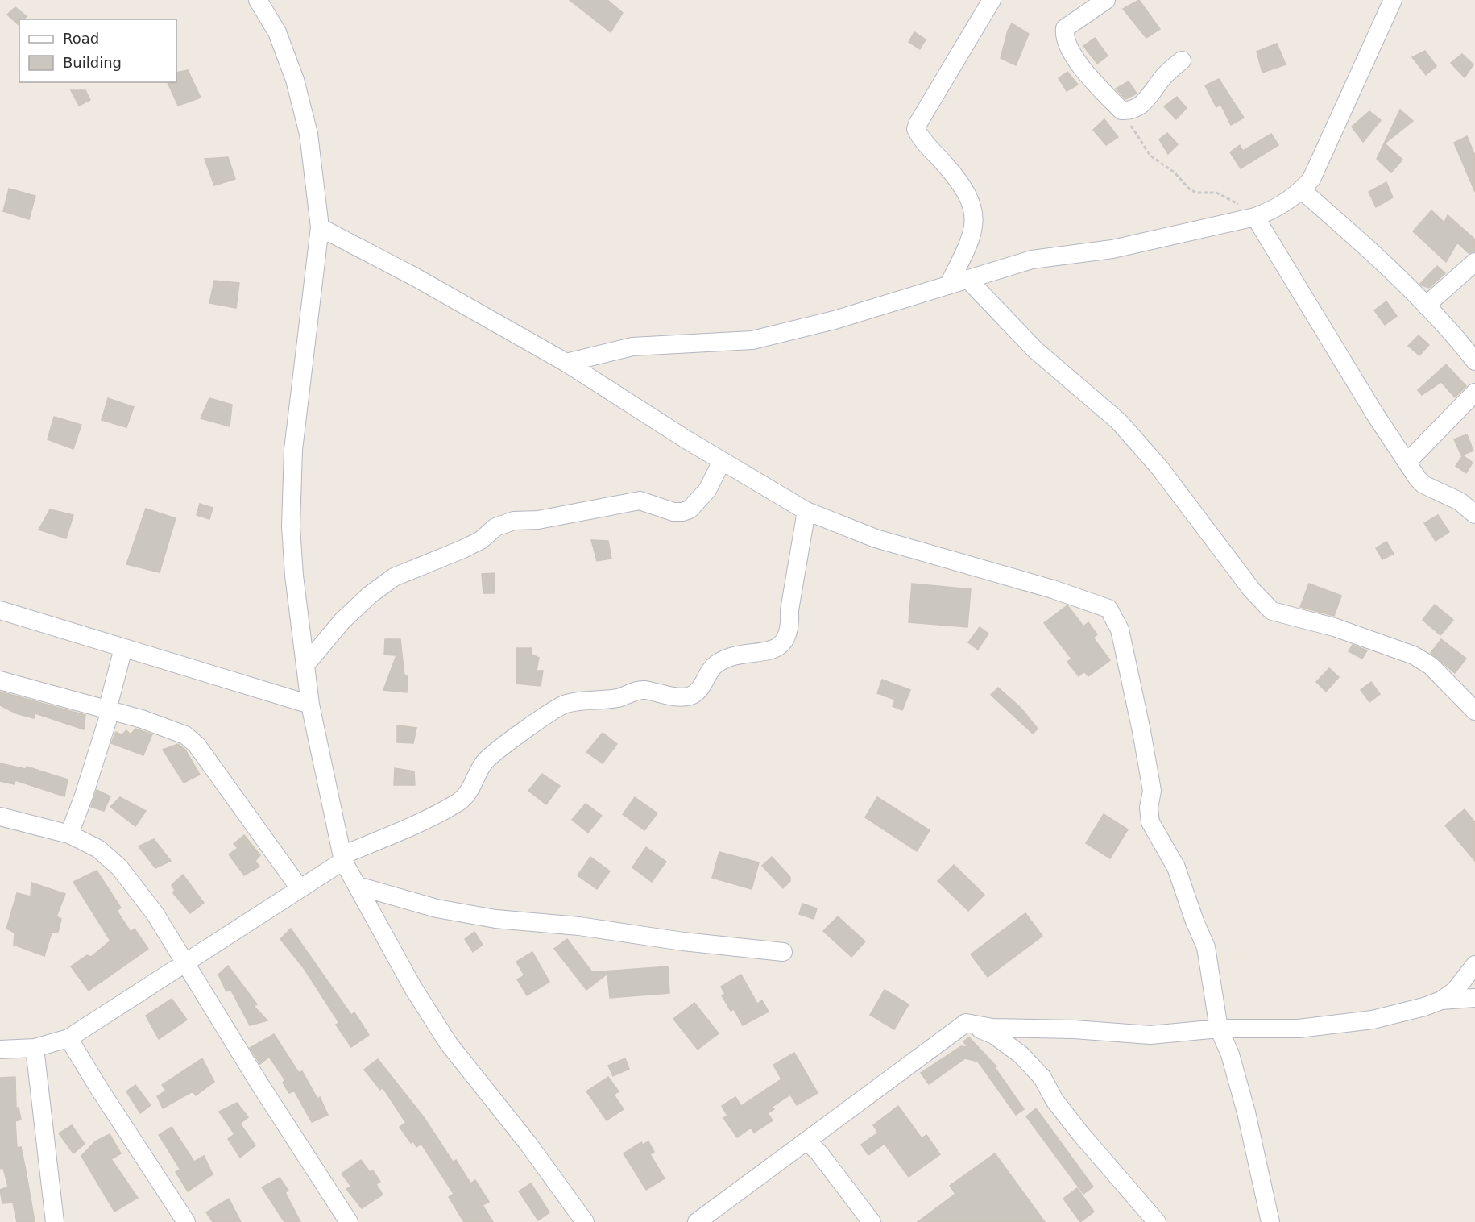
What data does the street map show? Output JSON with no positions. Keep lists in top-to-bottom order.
{
  "legend": ["Road", "Building"]
}
